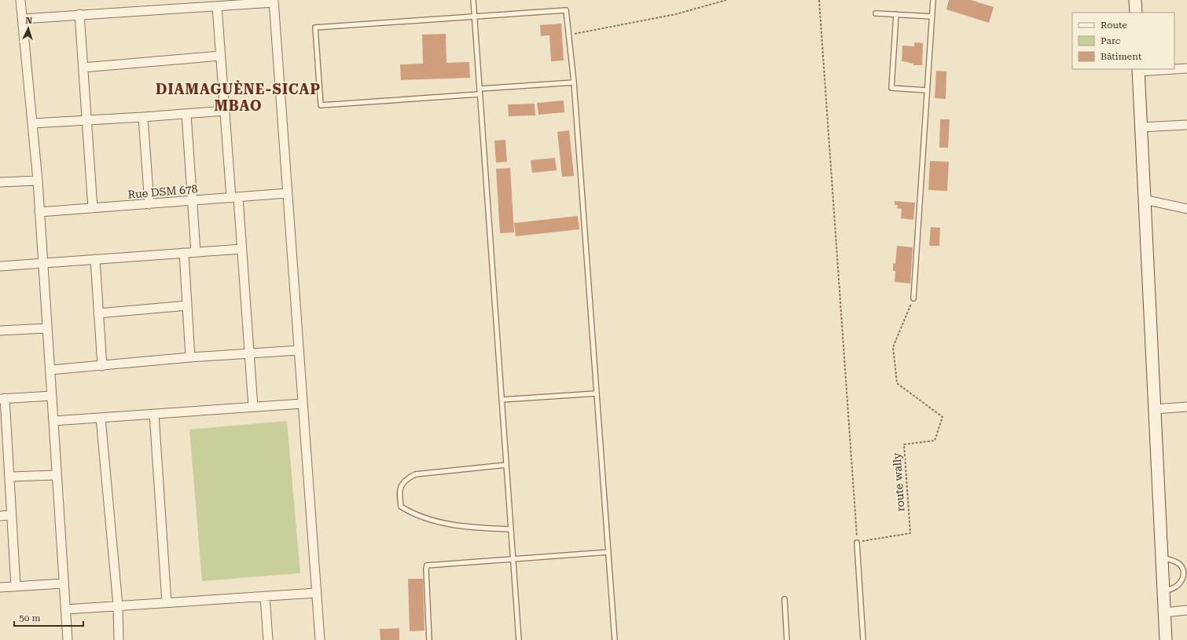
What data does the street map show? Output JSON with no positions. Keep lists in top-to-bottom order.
{
  "streets": {
    "street": ["Rue DSM 678"],
    "path": ["route wally"]
  },
  "districts": ["DIAMAGUÈNE-SICAP MBAO"],
  "legend": ["Route", "Parc", "Bâtiment"],
  "scale_bar": "50 m",
  "north": "top"
}
